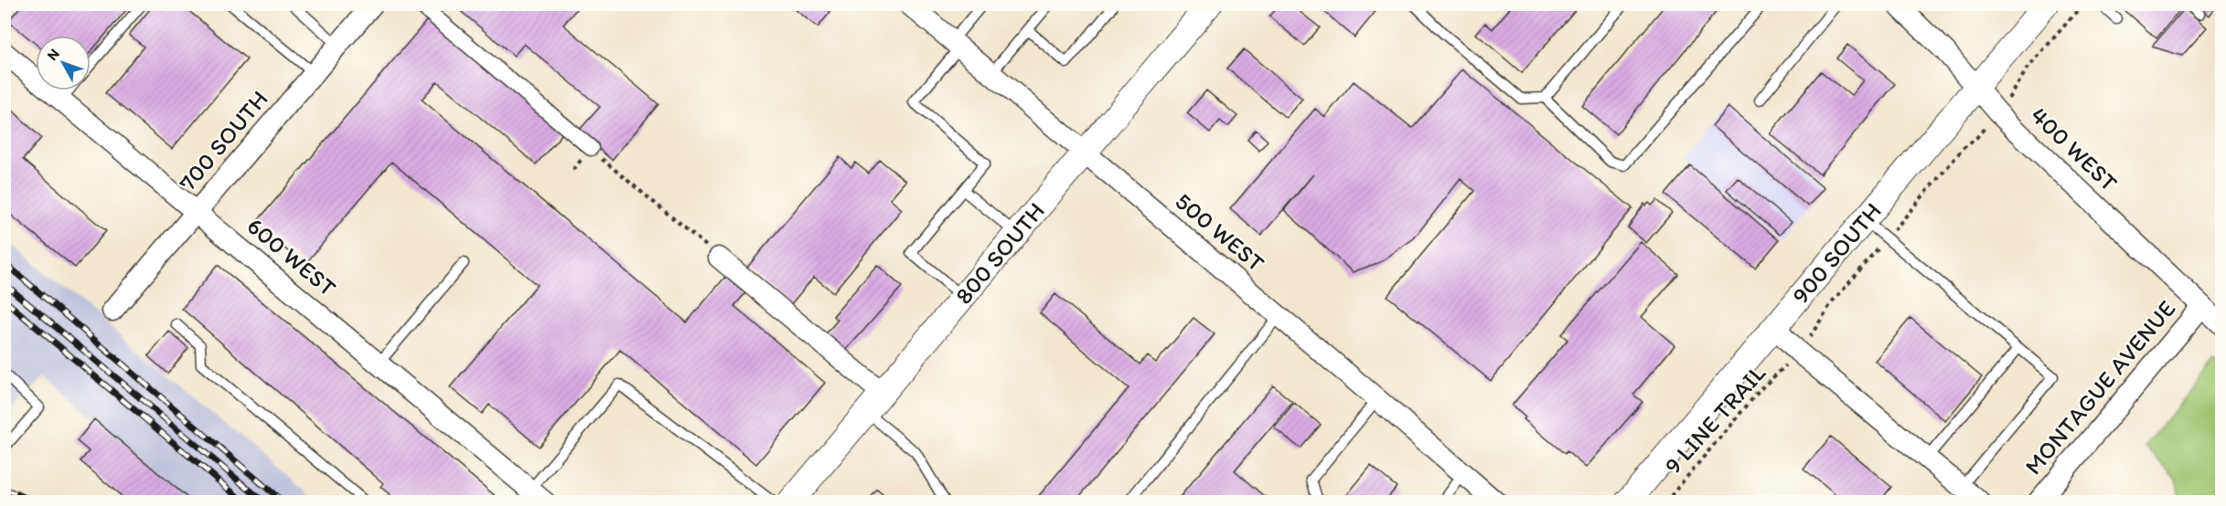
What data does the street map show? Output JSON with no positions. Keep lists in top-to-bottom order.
{
  "streets": {
    "street": [
      "700 SOUTH",
      "400 WEST",
      "500 WEST",
      "800 SOUTH",
      "900 SOUTH",
      "600 WEST",
      "MONTAGUE AVENUE"
    ],
    "path": ["9 LINE TRAIL"]
  },
  "crossings": [
    ["700 SOUTH", "600 WEST"],
    ["400 WEST", "900 SOUTH"],
    ["400 WEST", "MONTAGUE AVENUE"],
    ["500 WEST", "800 SOUTH"]
  ],
  "north": "top left"
}
